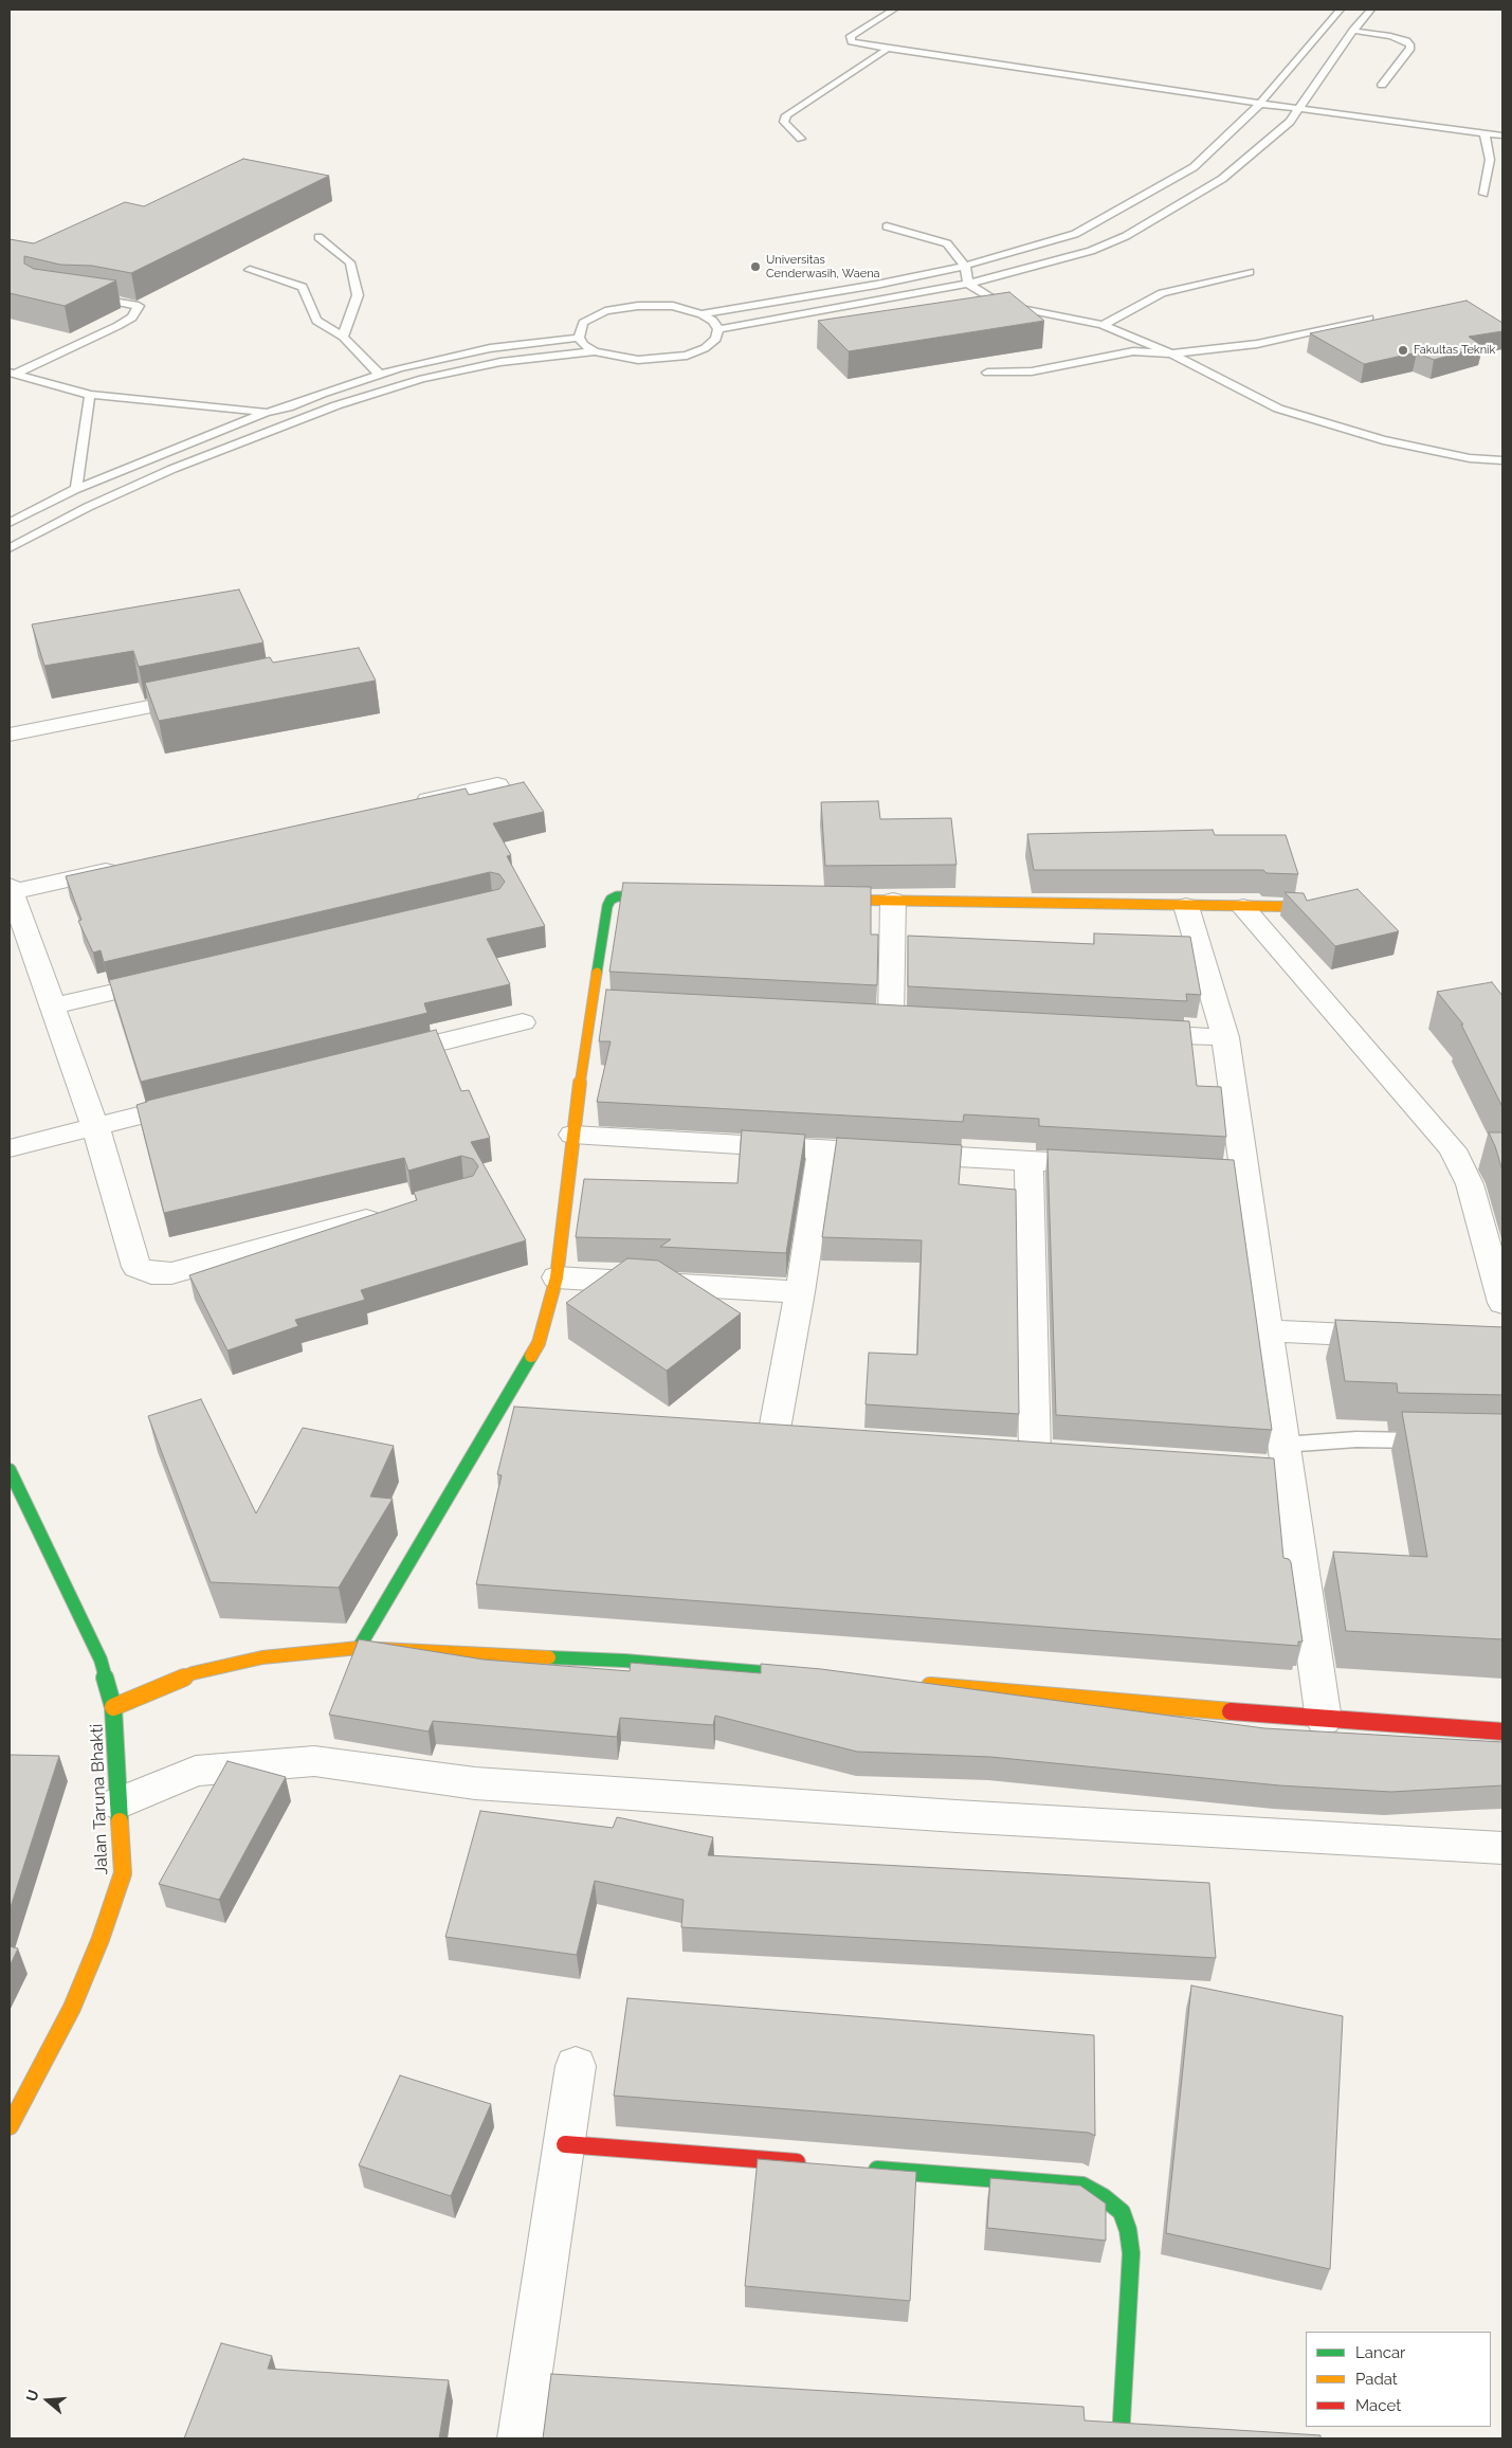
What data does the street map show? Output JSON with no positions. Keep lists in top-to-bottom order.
{
  "streets": {
    "street": ["Jalan Taruna Bhakti"]
  },
  "places": ["Universitas Cenderwasih, Waena", "Fakultas Teknik"],
  "legend": ["Lancar", "Padat", "Macet"],
  "north": "left"
}
